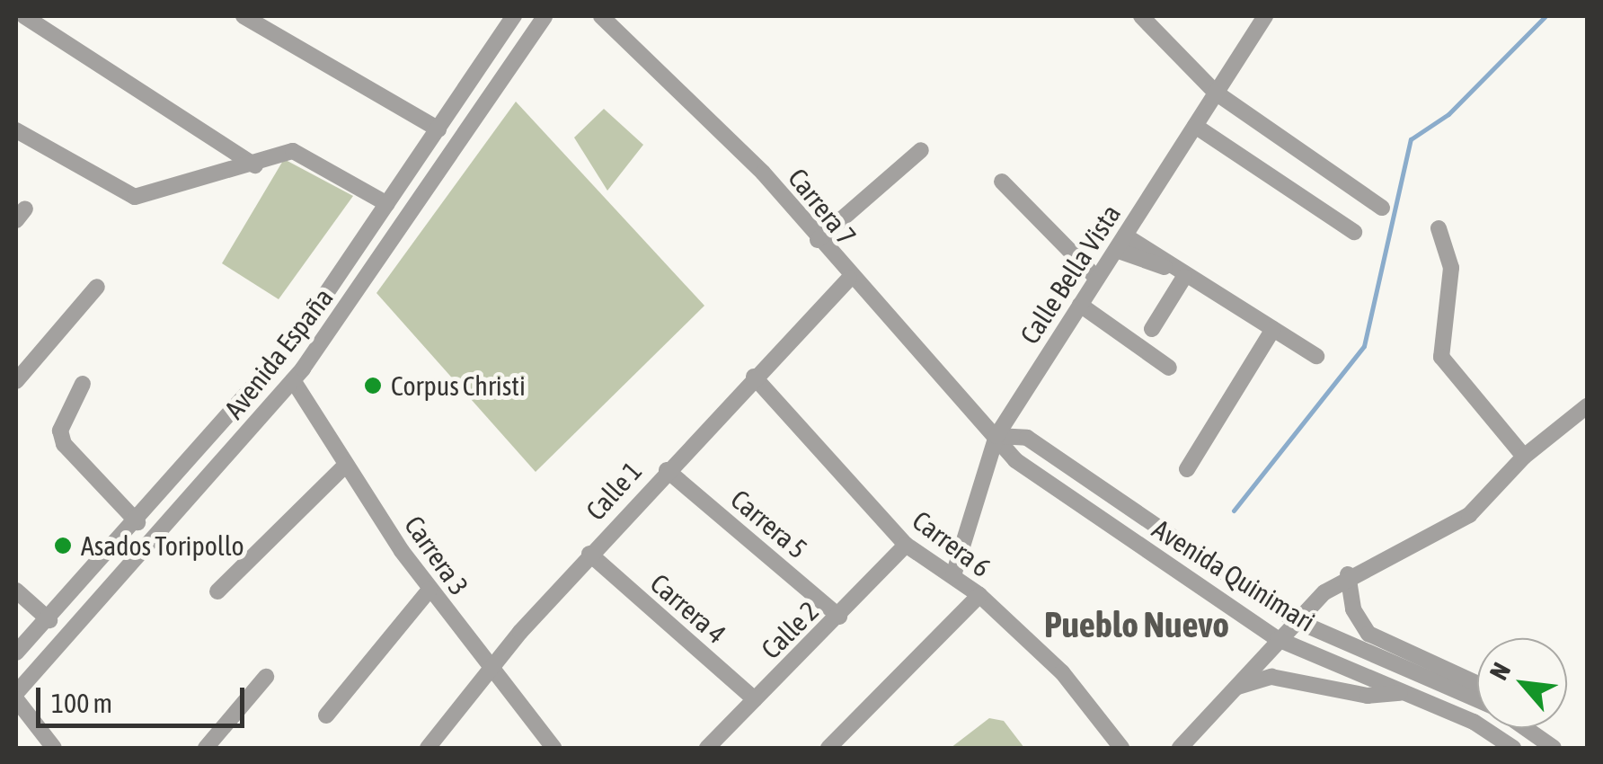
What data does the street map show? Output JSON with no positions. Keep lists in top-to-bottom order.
{
  "streets": {
    "street": [
      "Carrera 7",
      "Calle Bella Vista",
      "Avenida España",
      "Calle 1",
      "Carrera 5",
      "Carrera 6",
      "Carrera 3",
      "Avenida Quinimari",
      "Carrera 4",
      "Calle 2"
    ]
  },
  "crossings": [
    ["Carrera 7", "Calle Bella Vista"],
    ["Carrera 7", "Calle 1"],
    ["Carrera 7", "Avenida Quinimari"],
    ["Calle Bella Vista", "Carrera 6"],
    ["Calle Bella Vista", "Avenida Quinimari"],
    ["Avenida España", "Carrera 3"],
    ["Calle 1", "Carrera 5"],
    ["Calle 1", "Carrera 6"],
    ["Calle 1", "Carrera 3"],
    ["Calle 1", "Carrera 4"],
    ["Carrera 5", "Calle 2"],
    ["Carrera 6", "Calle 2"],
    ["Carrera 4", "Calle 2"]
  ],
  "districts": ["Pueblo Nuevo"],
  "places": ["Corpus Christi", "Asados Toripollo"],
  "scale_bar": "100 m",
  "north": "top left"
}
